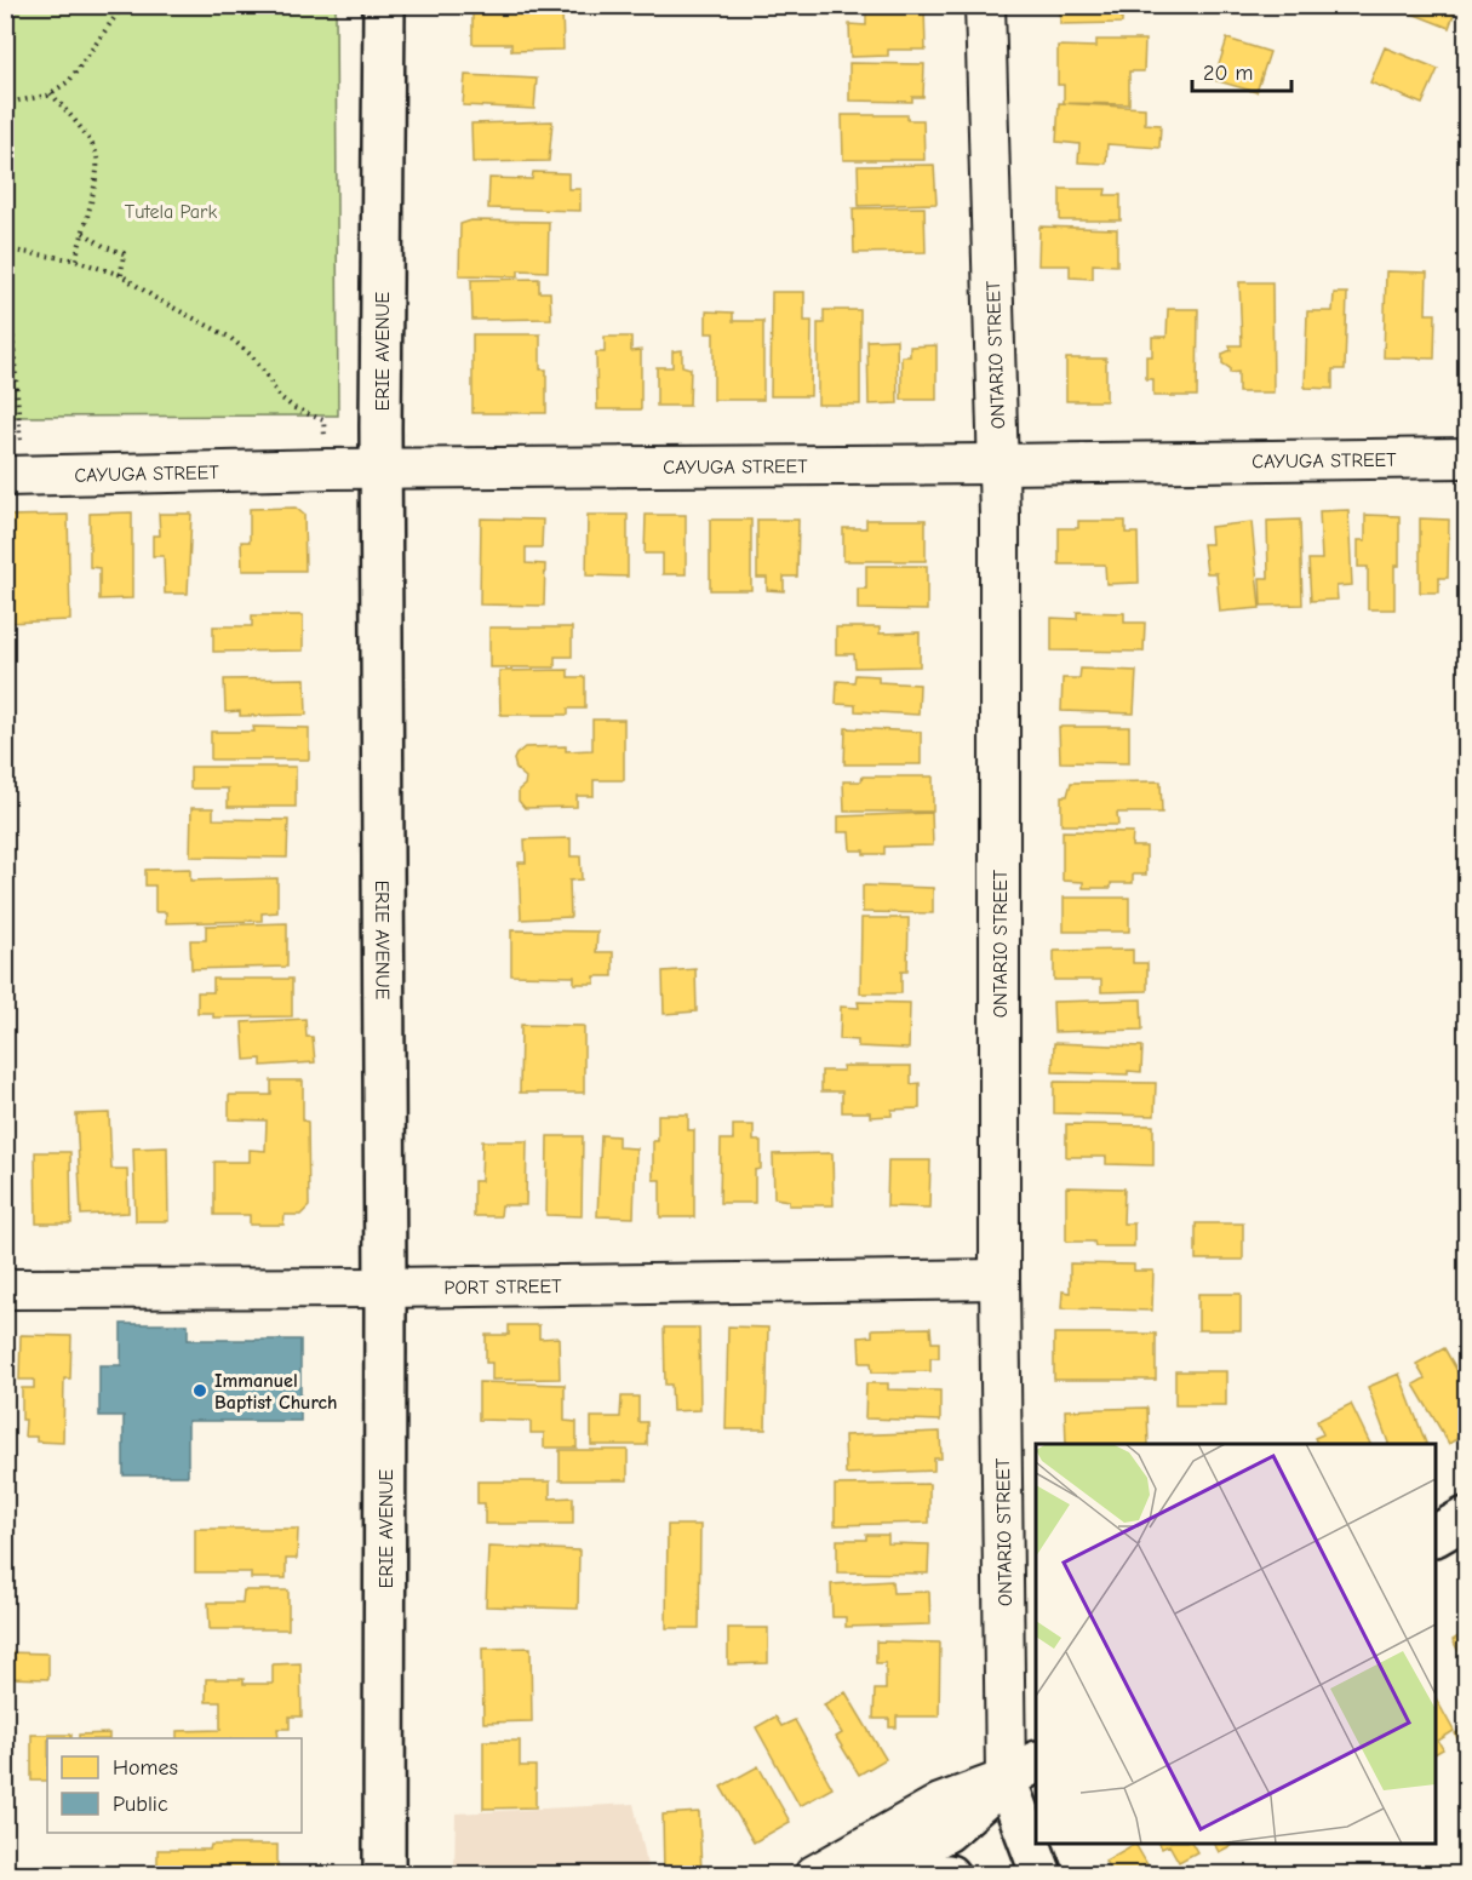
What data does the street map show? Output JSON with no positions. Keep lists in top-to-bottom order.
{
  "streets": {
    "main road": ["ERIE AVENUE", "ONTARIO STREET"],
    "street": ["CAYUGA STREET", "PORT STREET"]
  },
  "crossings": [
    ["ERIE AVENUE", "CAYUGA STREET"],
    ["ERIE AVENUE", "PORT STREET"],
    ["ONTARIO STREET", "CAYUGA STREET"],
    ["ONTARIO STREET", "PORT STREET"]
  ],
  "parks": ["Tutela Park"],
  "places": ["Immanuel Baptist Church"],
  "legend": ["Homes", "Public"],
  "scale_bar": "20 m"
}
